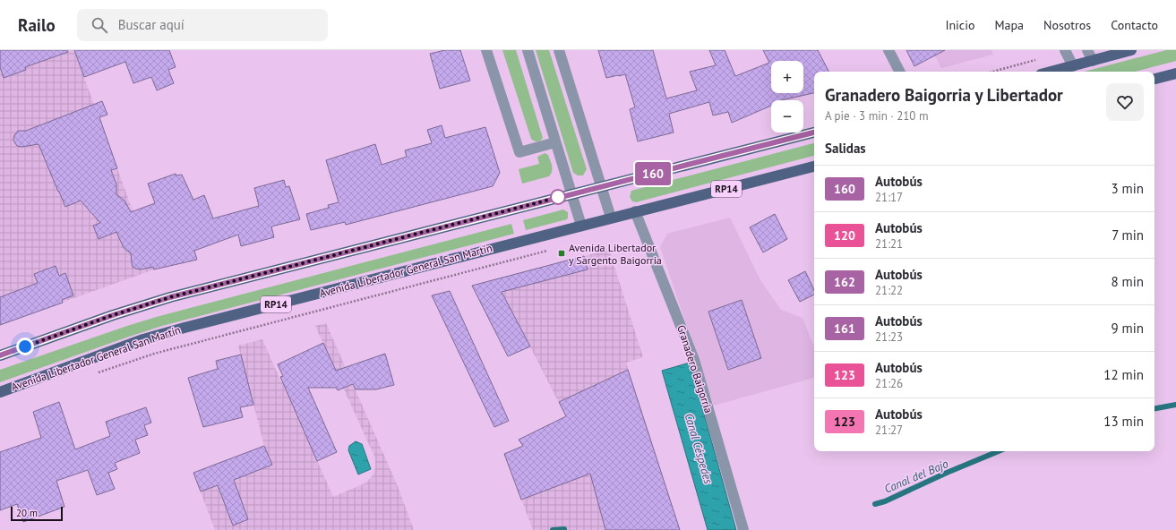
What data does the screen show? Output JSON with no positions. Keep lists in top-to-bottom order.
{
  "streets": {
    "main road": ["RP14", "Avenida Libertador General San Martín"],
    "street": ["Granadero Baigorria"]
  },
  "crossings": [
    ["Avenida Libertador General San Martín", "Granadero Baigorria"]
  ],
  "water": ["Canal Céspedes", "Canal del Bajo"],
  "places": {
    "transit": ["Avenida Libertador y Sargento Baigorria"]
  },
  "lines": ["bus line 160"],
  "scale_bar": "20 m",
  "page": {
    "header": "Railo",
    "search": "Buscar aquí",
    "nav": [
      "Inicio",
      "Mapa",
      "Nosotros",
      "Contacto"
    ],
    "on_map": "160",
    "map_buttons": ["+", "−"],
    "heading": [
      ["Granadero Baigorria y Libertador", "A pie · 3 min · 210 m"],
      "Salidas"
    ],
    "list": [
      {
        "mark": "160",
        "name": "Autobús",
        "note": "21:17",
        "value": "3 min"
      },
      {
        "mark": "120",
        "name": "Autobús",
        "note": "21:21",
        "value": "7 min"
      },
      {
        "mark": "162",
        "name": "Autobús",
        "note": "21:22",
        "value": "8 min"
      },
      {
        "mark": "161",
        "name": "Autobús",
        "note": "21:23",
        "value": "9 min"
      },
      {
        "mark": "123",
        "name": "Autobús",
        "note": "21:26",
        "value": "12 min"
      },
      {
        "mark": "123",
        "name": "Autobús",
        "note": "21:27",
        "value": "13 min"
      }
    ],
    "scale": "20 m"
  }
}
